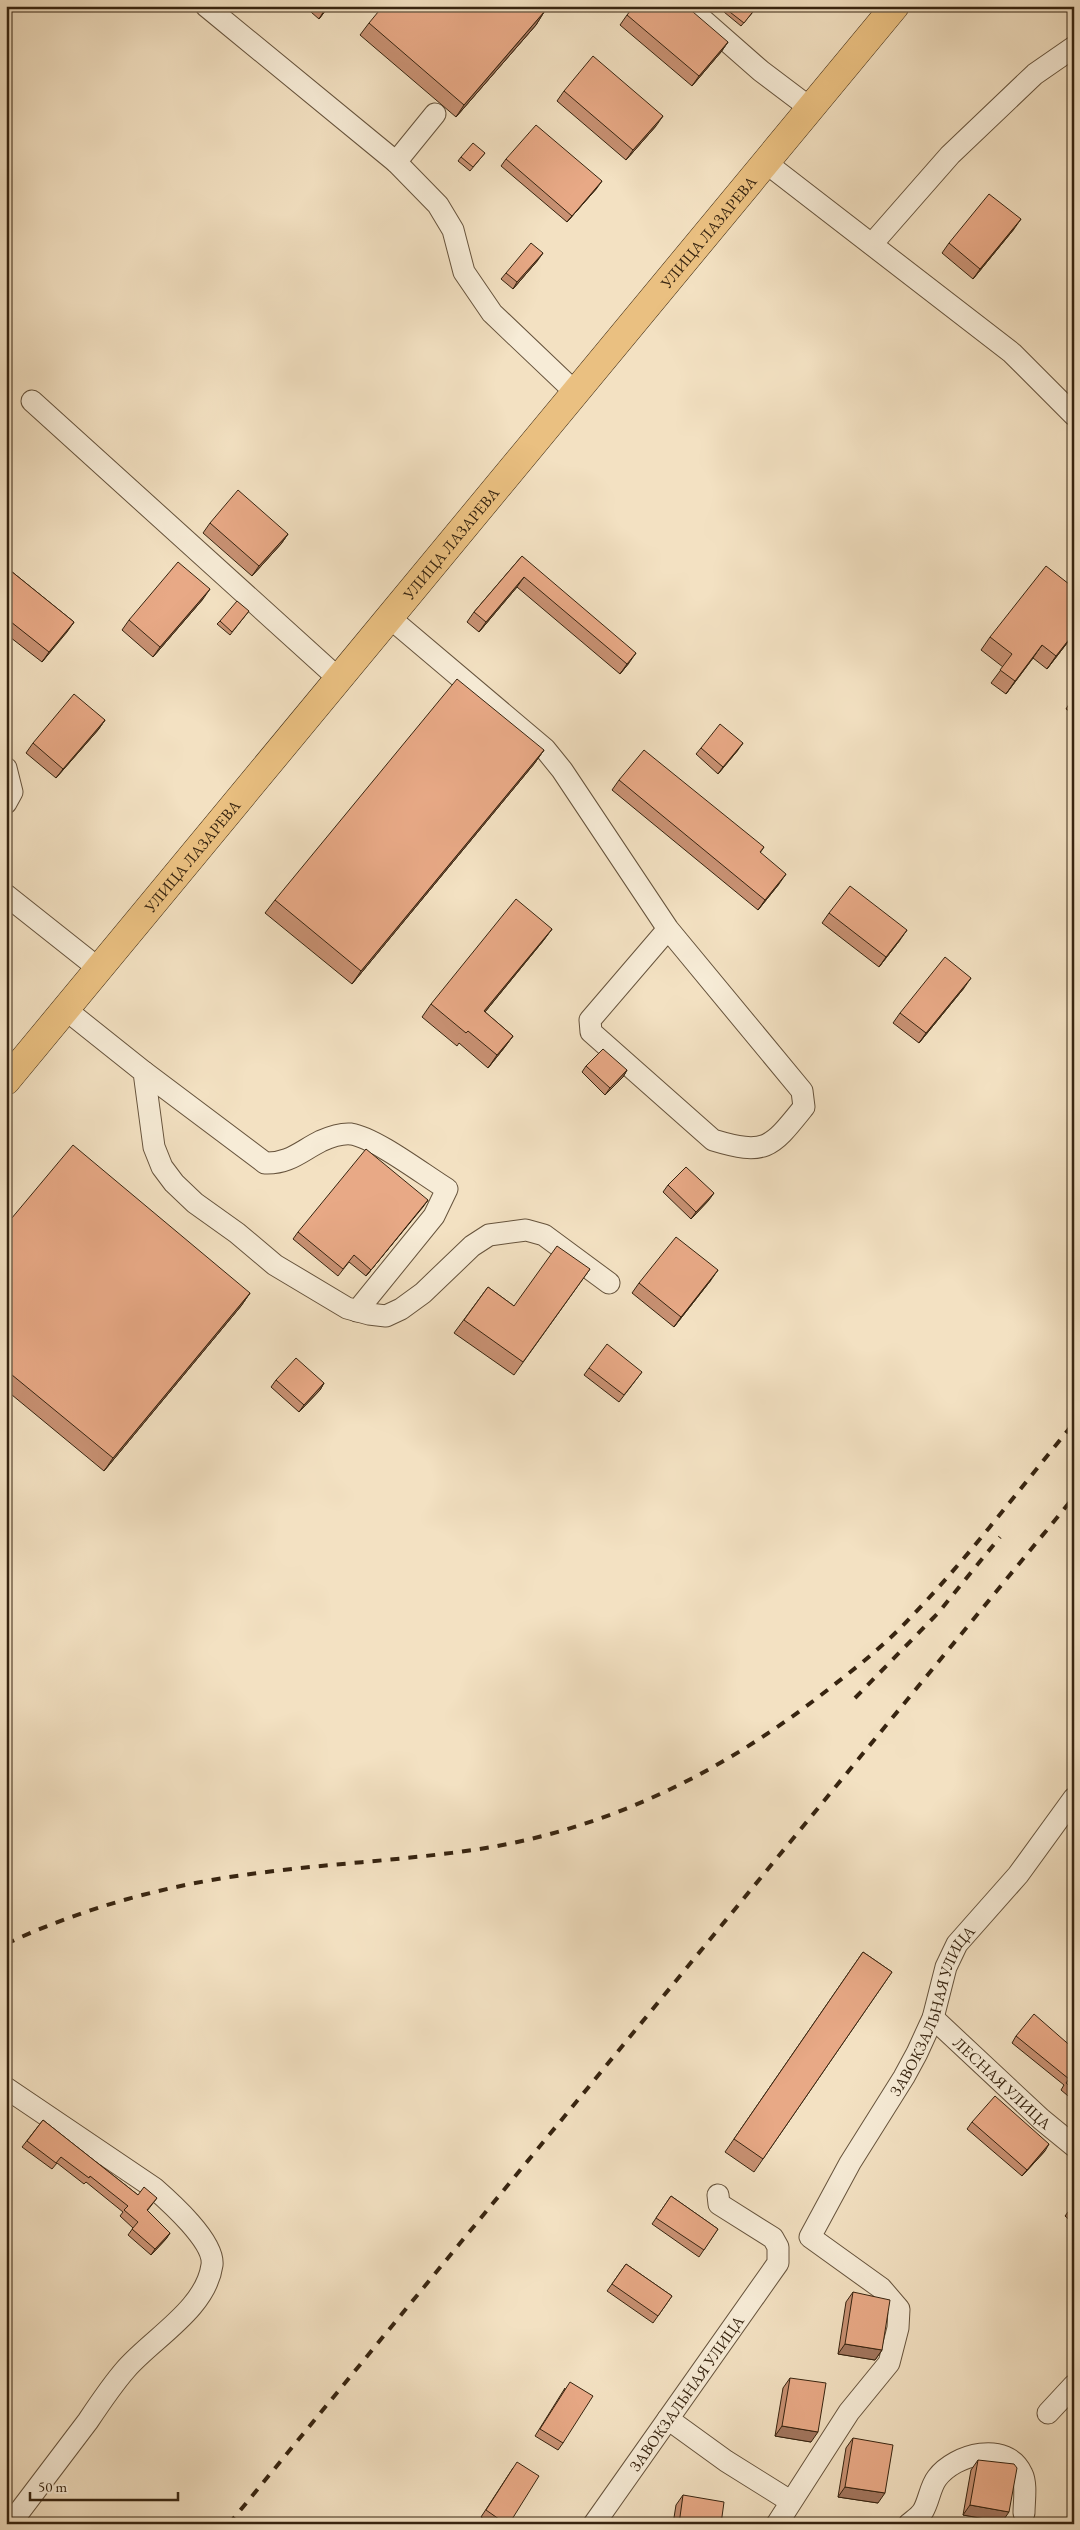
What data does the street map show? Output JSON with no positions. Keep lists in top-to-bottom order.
{
  "streets": {
    "main road": ["УЛИЦА ЛАЗАРЕВА"],
    "street": ["ЗАВОКЗАЛЬНАЯ УЛИЦА", "ЛЕСНАЯ УЛИЦА"]
  },
  "crossings": [
    ["ЗАВОКЗАЛЬНАЯ УЛИЦА", "ЛЕСНАЯ УЛИЦА"]
  ],
  "scale_bar": "50 m"
}
